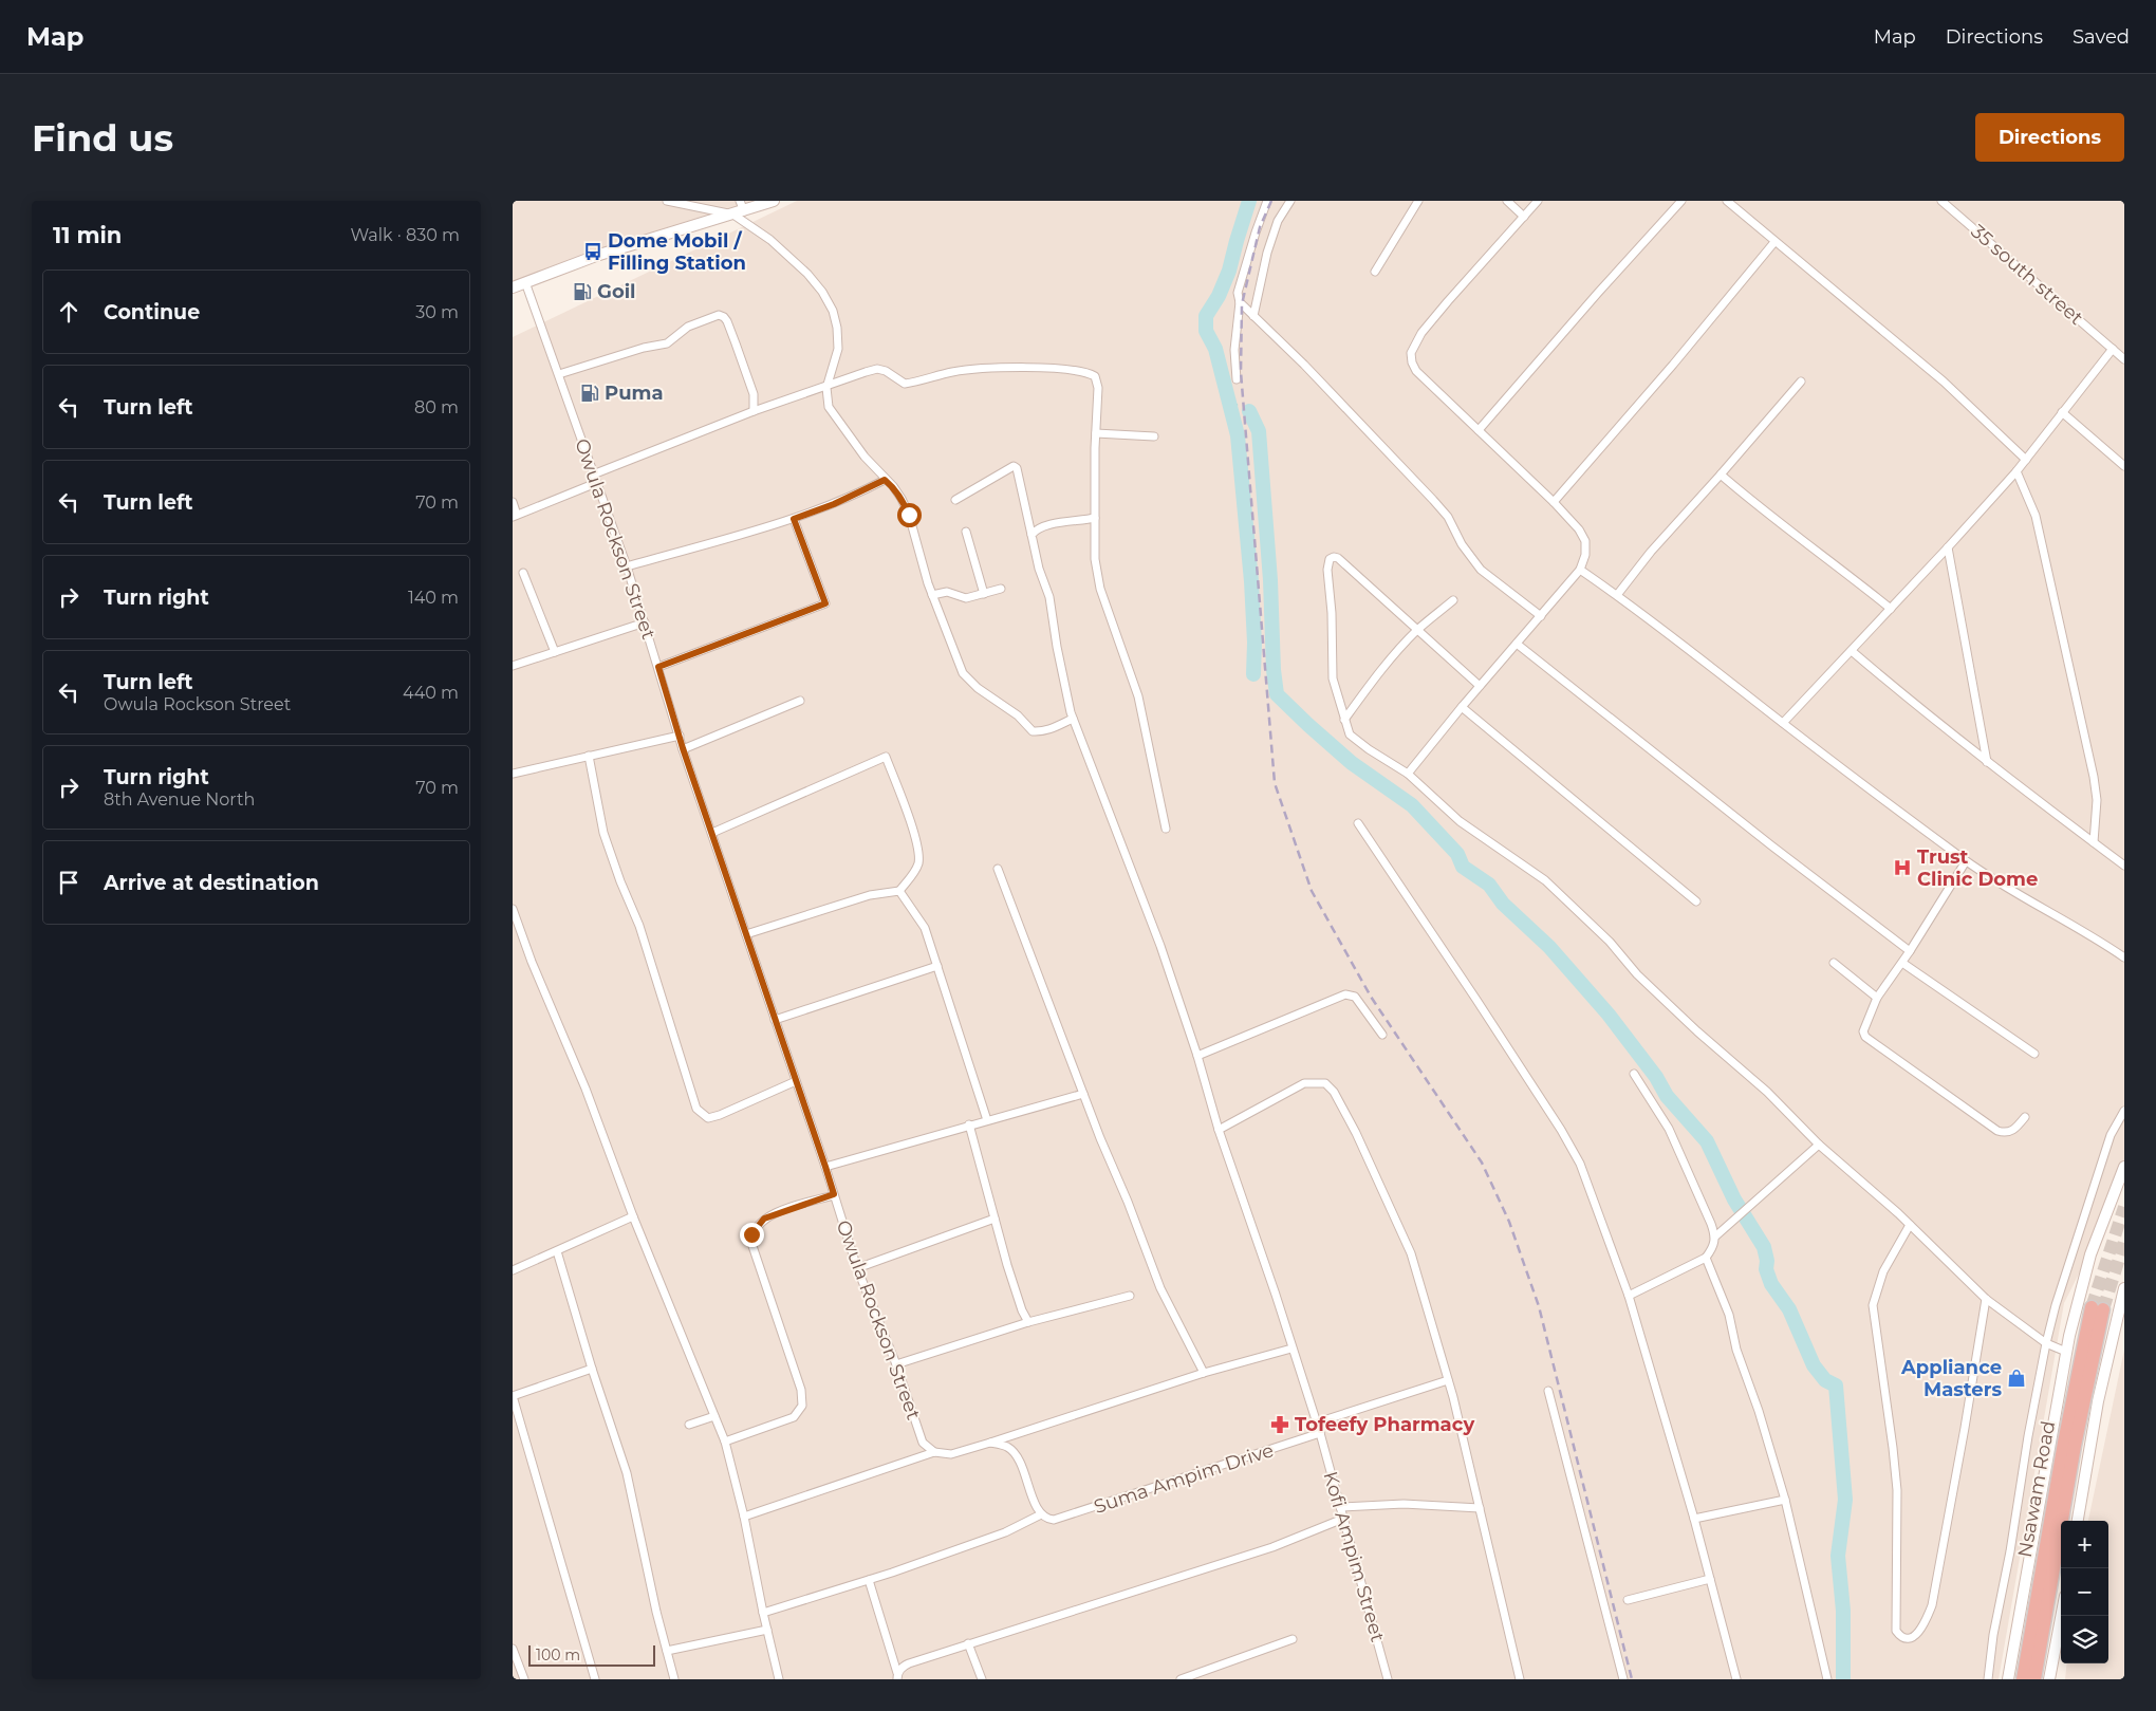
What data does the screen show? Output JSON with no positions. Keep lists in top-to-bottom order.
{
  "streets": {
    "highway": ["Nsawam Road"],
    "street": [
      "35 south street",
      "Owula Rockson Street",
      "Suma Ampim Drive",
      "Kofi Ampim Street"
    ]
  },
  "crossings": [
    ["Suma Ampim Drive", "Kofi Ampim Street"]
  ],
  "places": {
    "bus stop": ["Dome Mobil / Filling Station"],
    "fuel station": ["Goil", "Puma"],
    "hospital": ["Trust Clinic Dome"],
    "shop": ["Appliance Masters"],
    "pharmacy": ["Tofeefy Pharmacy"]
  },
  "scale_bar": "100 m",
  "page": {
    "header": "Map",
    "nav": ["Map", "Directions", "Saved"],
    "buttons": "Directions",
    "title": "Find us",
    "heading": ["11 min", "Walk · 830 m"],
    "list": [
      ["Continue", "30 m"],
      ["Turn left", "80 m"],
      ["Turn left", "70 m"],
      ["Turn right", "140 m"],
      ["Turn left", "Owula Rockson Street", "440 m"],
      ["Turn right", "8th Avenue North", "70 m"],
      "Arrive at destination"
    ],
    "map_buttons": ["+", "−"],
    "scale": "100 m"
  }
}
